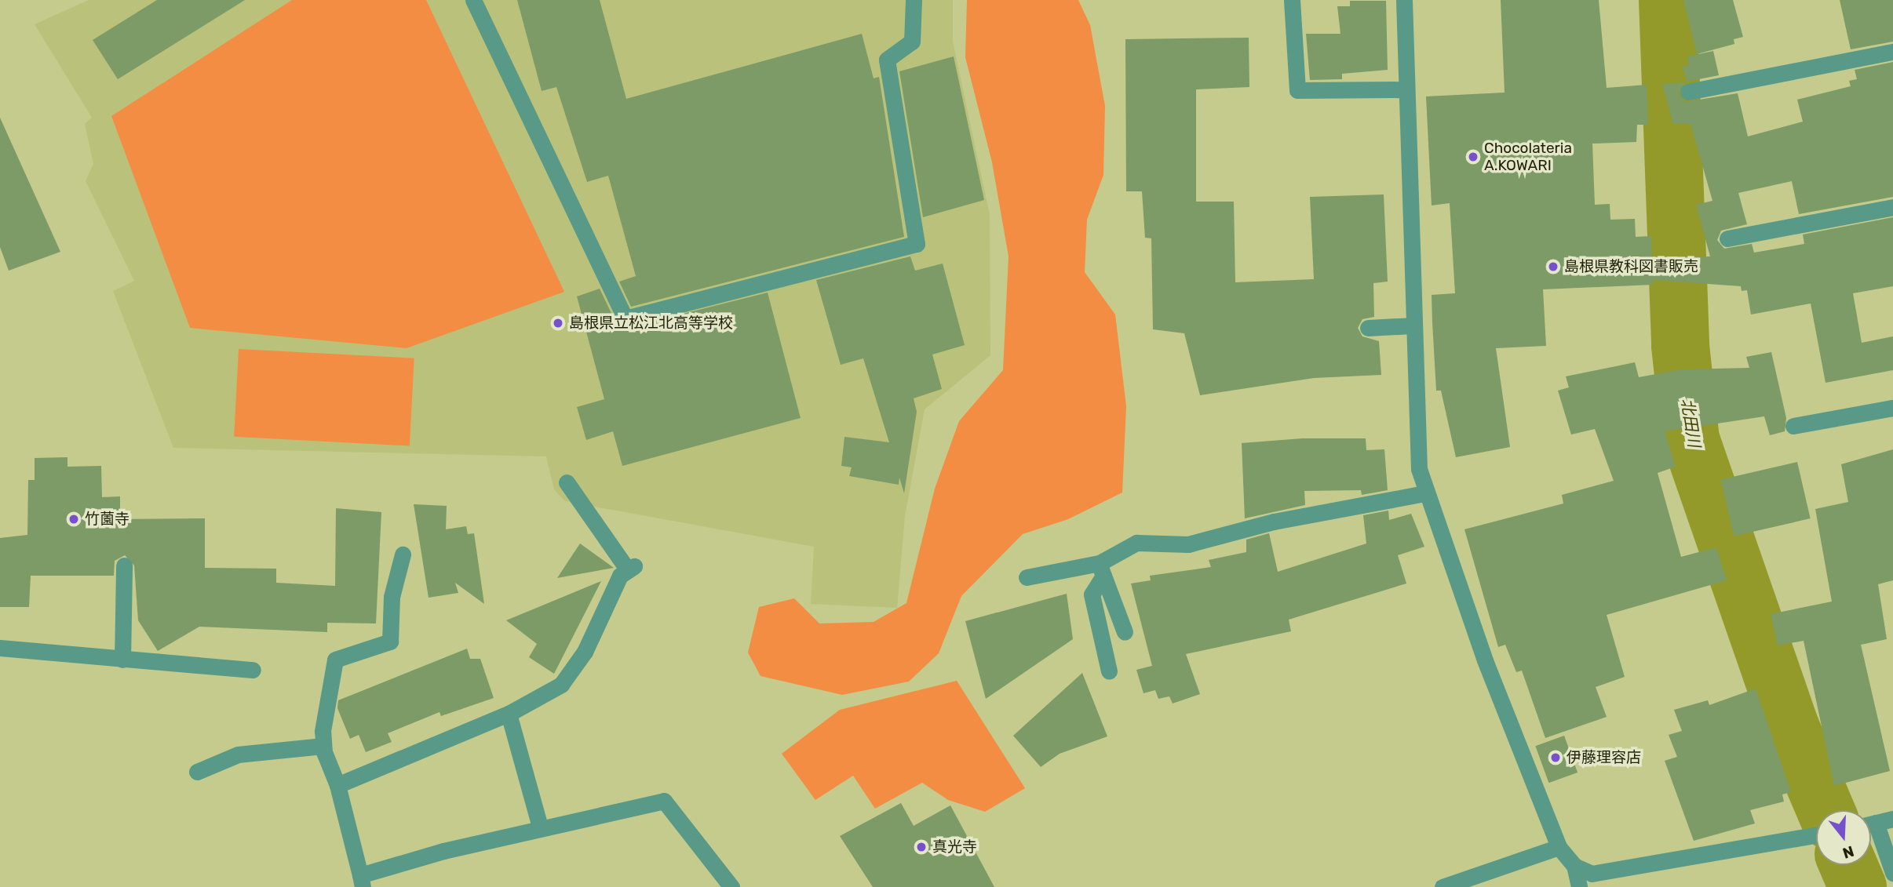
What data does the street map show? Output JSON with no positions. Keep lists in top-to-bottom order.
{
  "water": ["北田川"],
  "places": [
    "Chocolateria A.KOWARI",
    "島根県教科図書販売",
    "島根県立松江北高等学校",
    "竹薗寺",
    "伊藤理容店",
    "真光寺"
  ],
  "north": "bottom"
}
